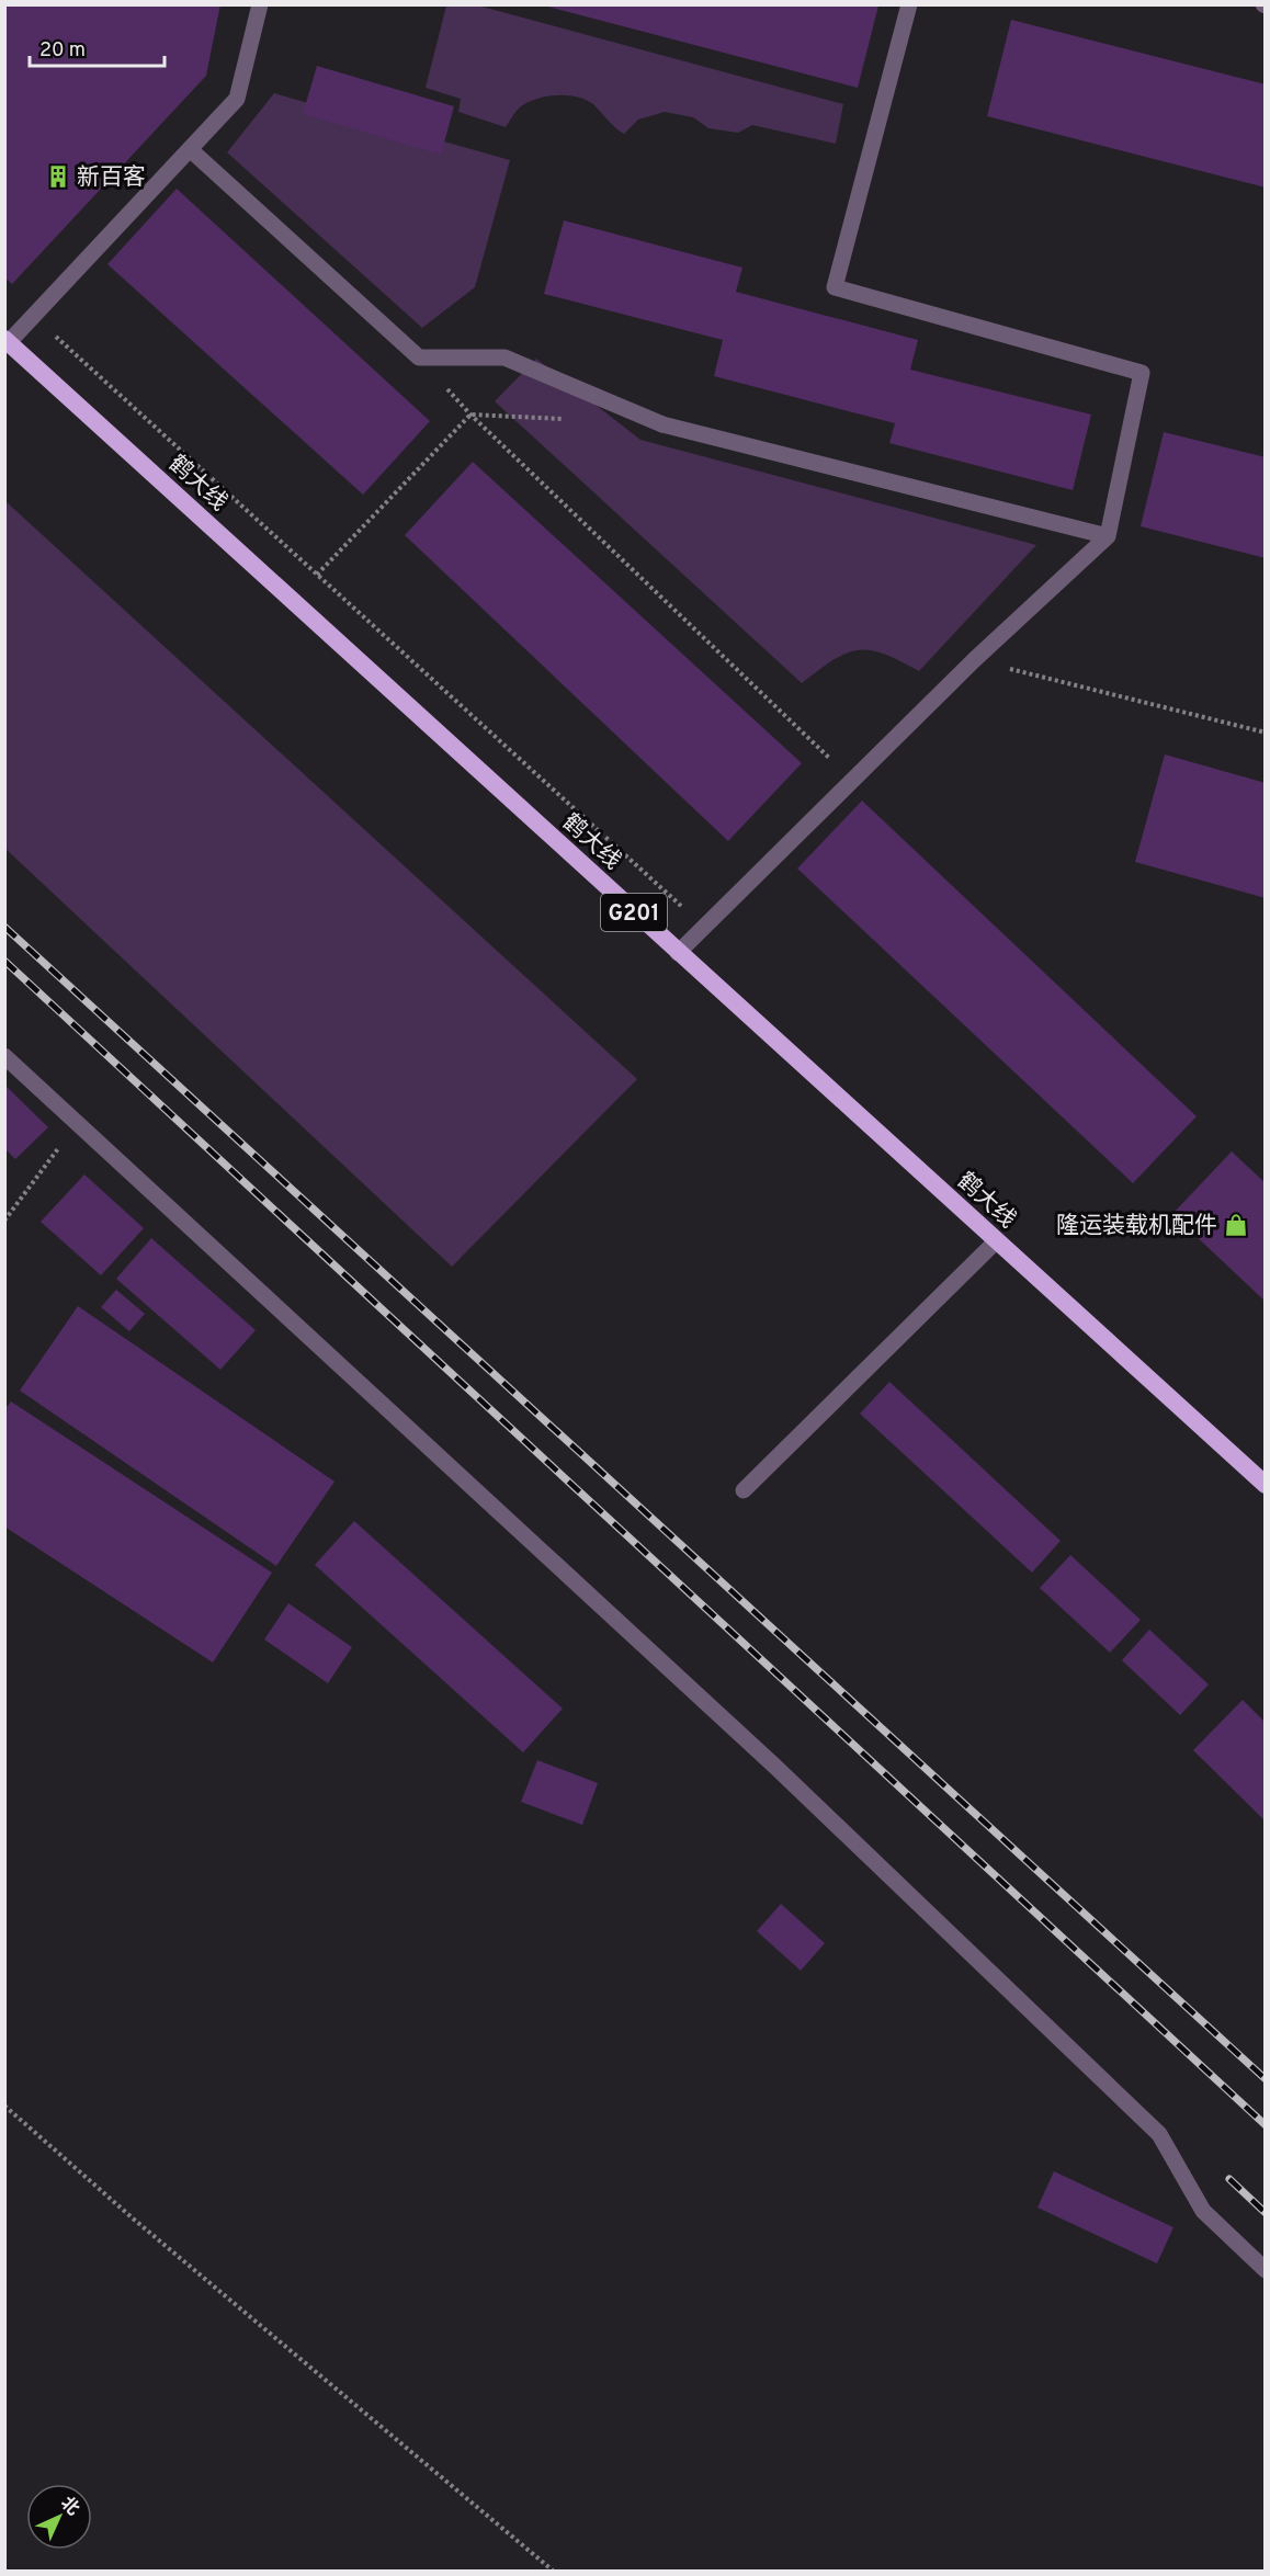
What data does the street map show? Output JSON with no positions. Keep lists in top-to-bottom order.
{
  "streets": {
    "highway": ["鹤大线", "G201"]
  },
  "places": {
    "building": ["新百客"],
    "shop": ["隆运装载机配件"]
  },
  "scale_bar": "20 m",
  "north": "top right"
}
